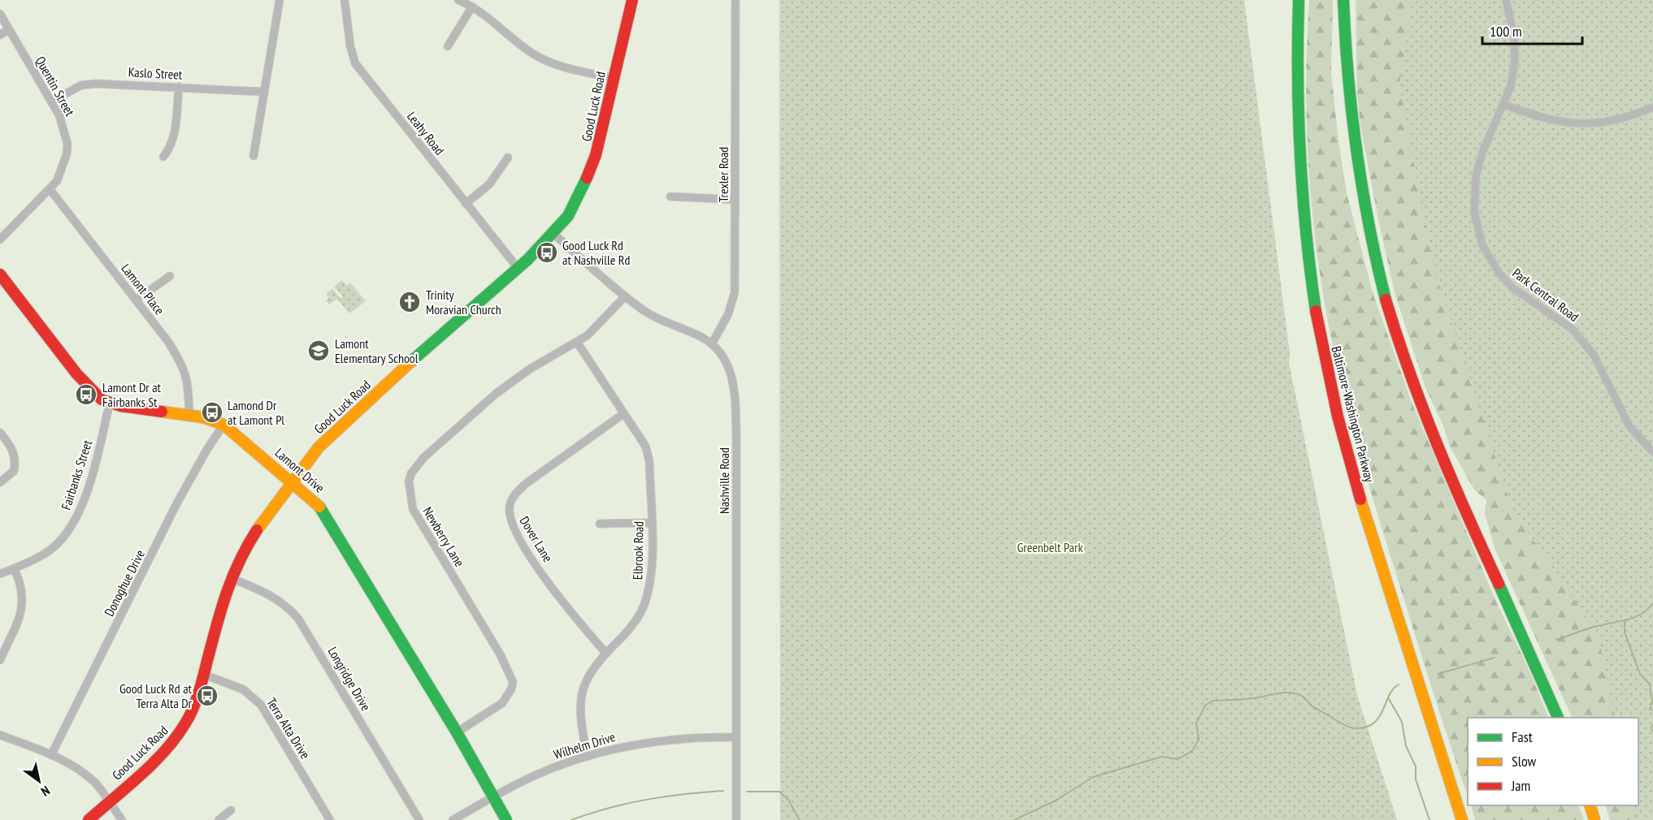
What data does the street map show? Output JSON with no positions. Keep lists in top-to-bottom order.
{
  "streets": {
    "main road": ["Good Luck Road", "Baltimore-Washington Parkway", "Lamont Drive"],
    "street": [
      "Kaslo Street",
      "Quentin Street",
      "Leahy Road",
      "Trexler Road",
      "Lamont Place",
      "Park Central Road",
      "Fairbanks Street",
      "Nashville Road",
      "Newberry Lane",
      "Dover Lane",
      "Elbrook Road",
      "Donoghue Drive",
      "Longridge Drive",
      "Terra Alta Drive",
      "Wilhelm Drive"
    ]
  },
  "crossings": [
    ["Kaslo Street", "Quentin Street"],
    ["Quentin Street", "Lamont Place"],
    ["Good Luck Road", "Leahy Road"],
    ["Good Luck Road", "Lamont Drive"],
    ["Good Luck Road", "Longridge Drive"],
    ["Good Luck Road", "Terra Alta Drive"],
    ["Trexler Road", "Nashville Road"],
    ["Lamont Place", "Lamont Drive"],
    ["Lamont Drive", "Fairbanks Street"],
    ["Lamont Drive", "Newberry Lane"],
    ["Lamont Drive", "Donoghue Drive"],
    ["Lamont Drive", "Wilhelm Drive"],
    ["Nashville Road", "Wilhelm Drive"],
    ["Newberry Lane", "Elbrook Road"],
    ["Dover Lane", "Elbrook Road"],
    ["Elbrook Road", "Wilhelm Drive"]
  ],
  "parks": ["Greenbelt Park"],
  "places": {
    "bus stop": [
      "Good Luck Rd at Nashville Rd",
      "Lamont Dr at Fairbanks St",
      "Lamond Dr at Lamont Pl",
      "Good Luck Rd at Terra Alta Dr"
    ],
    "church": ["Trinity Moravian Church"],
    "school or university": ["Lamont Elementary School"]
  },
  "legend": ["Fast", "Slow", "Jam"],
  "scale_bar": "100 m",
  "north": "bottom right"
}
